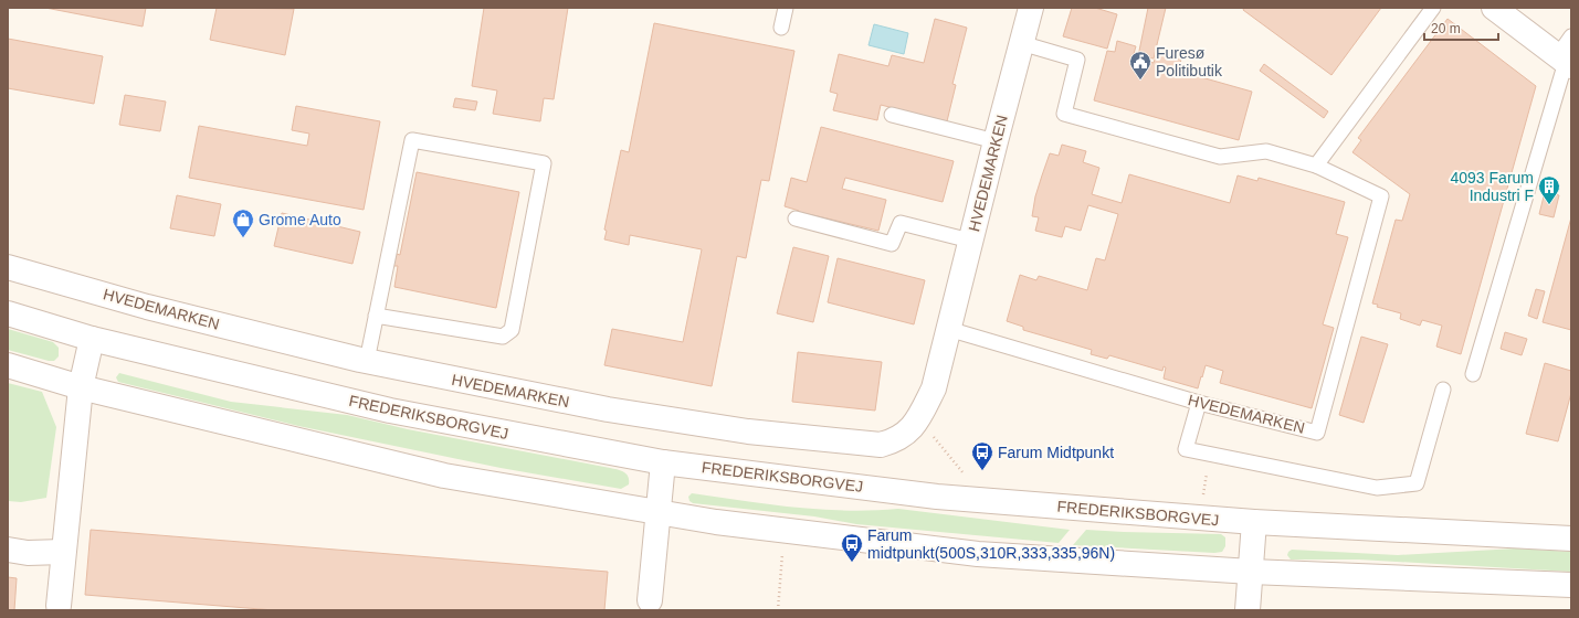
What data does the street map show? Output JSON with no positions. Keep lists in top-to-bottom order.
{
  "streets": {
    "street": ["HVEDEMARKEN", "FREDERIKSBORGVEJ"]
  },
  "places": {
    "public building": ["Furesø Politibutik"],
    "building": ["4093 Farum Industri F"],
    "shop": ["Grome Auto"],
    "bus stop": ["Farum Midtpunkt", "Farum midtpunkt(500S,310R,333,335,96N)"]
  },
  "scale_bar": "20 m"
}
